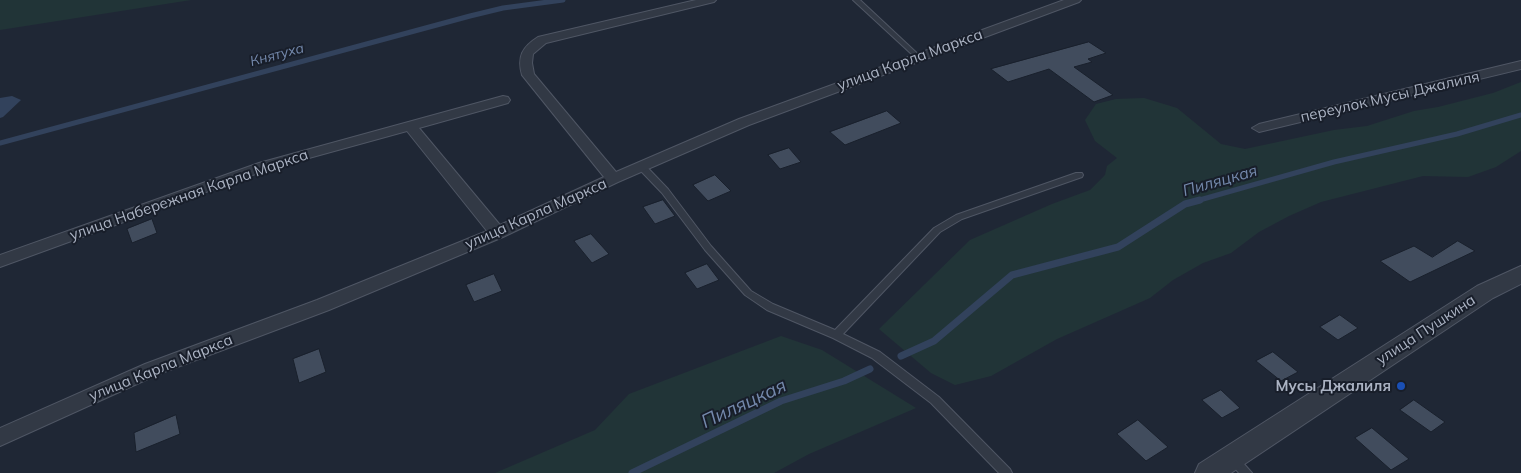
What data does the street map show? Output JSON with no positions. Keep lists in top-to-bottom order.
{
  "streets": {
    "street": [
      "улица Карла Маркса",
      "переулок Мусы Джалиля",
      "улица Набережная Карла Маркса",
      "улица Пушкина"
    ]
  },
  "water": ["Княтуха", "Пиляцкая"],
  "places": ["Мусы Джалиля"]
}
